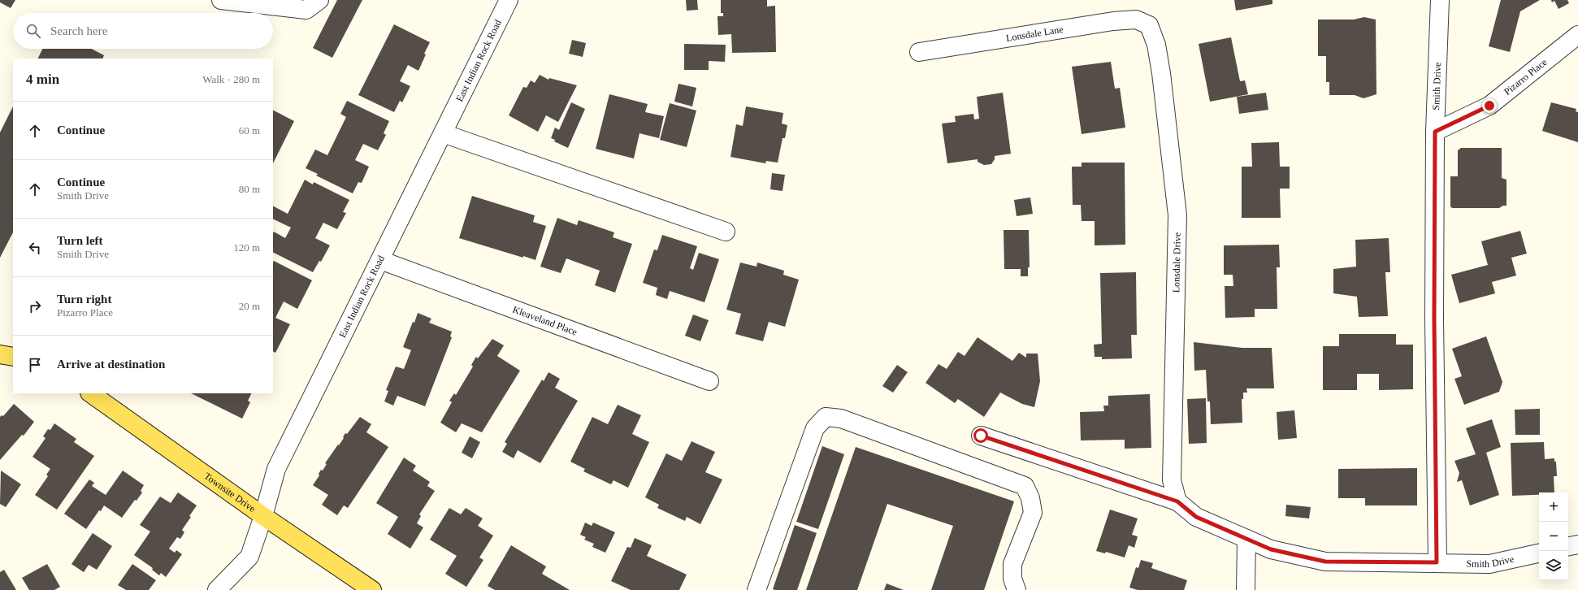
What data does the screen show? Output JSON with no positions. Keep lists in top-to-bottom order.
{
  "streets": {
    "main road": ["Townsite Drive"],
    "street": [
      "Lonsdale Lane",
      "East Indian Rock Road",
      "Pizarro Place",
      "Smith Drive",
      "Lonsdale Drive",
      "Kleaveland Place"
    ]
  },
  "crossings": [
    ["Lonsdale Lane", "Lonsdale Drive"],
    ["East Indian Rock Road", "Kleaveland Place"],
    ["East Indian Rock Road", "Townsite Drive"],
    ["Pizarro Place", "Smith Drive"],
    ["Smith Drive", "Lonsdale Drive"]
  ],
  "page": {
    "search": "Search here",
    "heading": ["4 min", "Walk · 280 m"],
    "list": [
      ["Continue", "60 m"],
      ["Continue", "Smith Drive", "80 m"],
      ["Turn left", "Smith Drive", "120 m"],
      ["Turn right", "Pizarro Place", "20 m"],
      "Arrive at destination"
    ],
    "map_buttons": ["+", "−"]
  }
}
